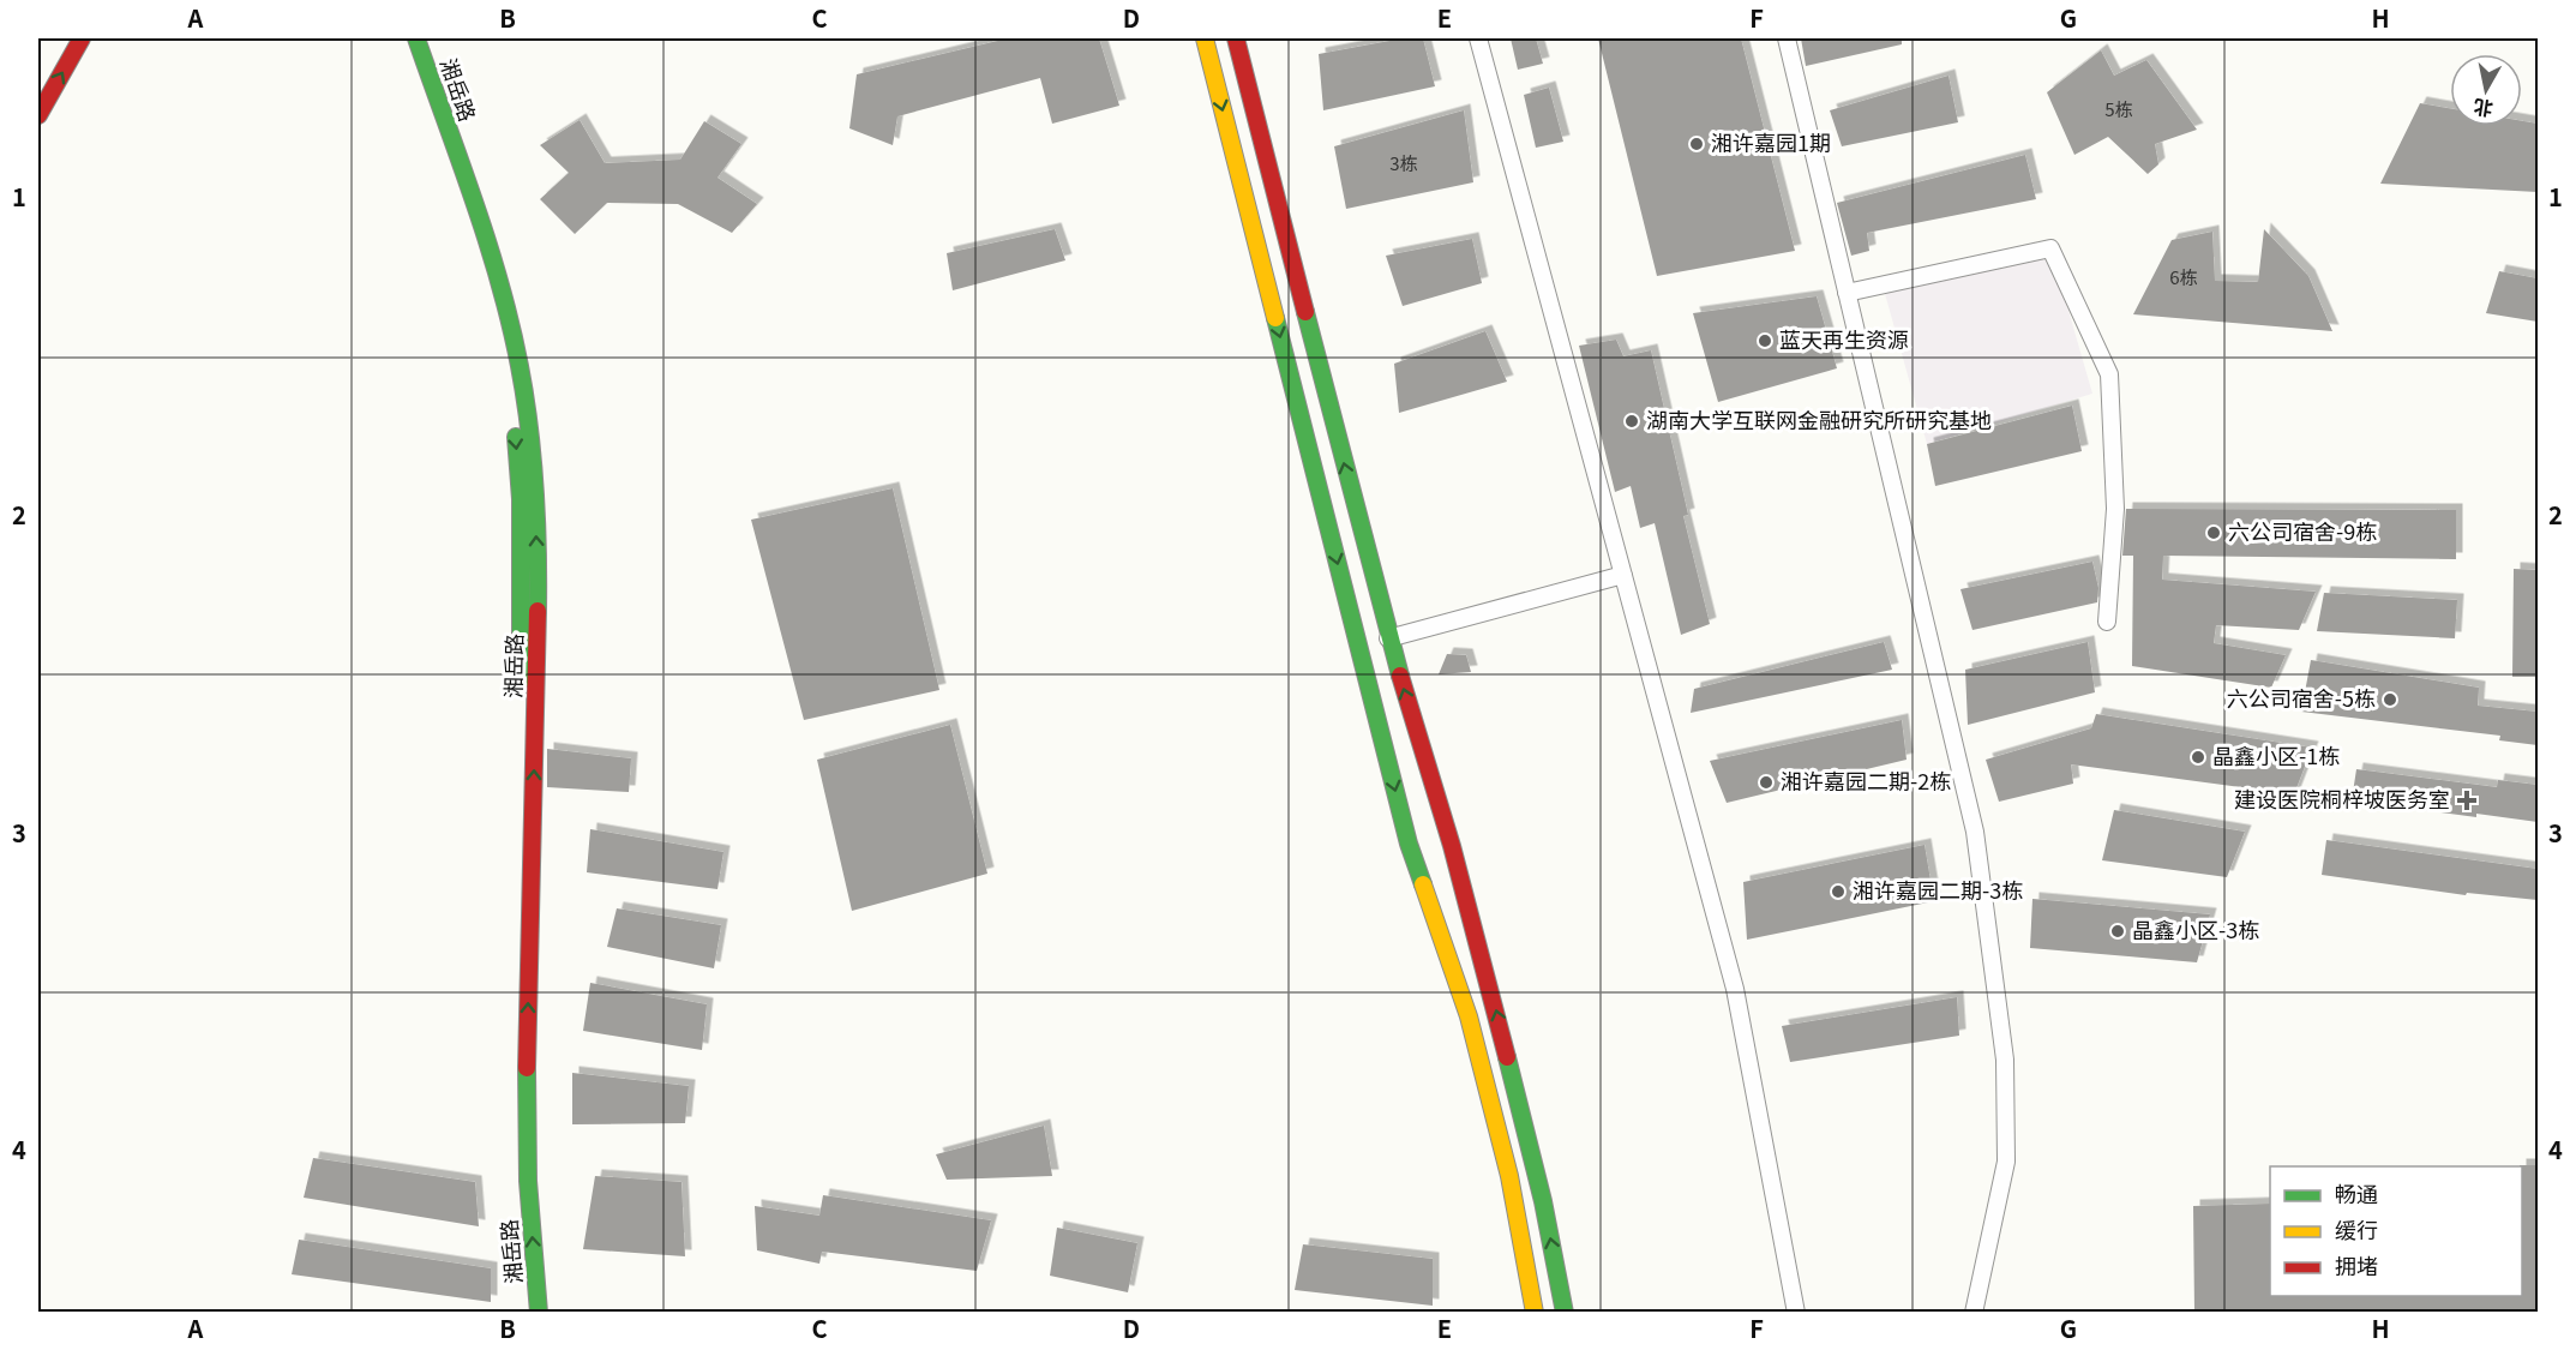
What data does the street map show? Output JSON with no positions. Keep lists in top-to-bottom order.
{
  "streets": {
    "main road": ["湘岳路"]
  },
  "places": {
    "other": [
      "湘许嘉园1期",
      "蓝天再生资源",
      "湖南大学互联网金融研究所研究基地",
      "六公司宿舍-9栋",
      "六公司宿舍-5栋",
      "晶鑫小区-1栋",
      "湘许嘉园二期-2栋",
      "湘许嘉园二期-3栋",
      "晶鑫小区-3栋"
    ],
    "health": ["建设医院桐梓坡医务室"]
  },
  "house_numbers": ["5栋", "3栋", "6栋"],
  "legend": ["畅通", "缓行", "拥堵"],
  "north": "bottom",
  "grid": {
    "columns": [
      "A",
      "B",
      "C",
      "D",
      "E",
      "F",
      "G",
      "H"
    ],
    "rows": [
      "1",
      "2",
      "3",
      "4"
    ]
  }
}
